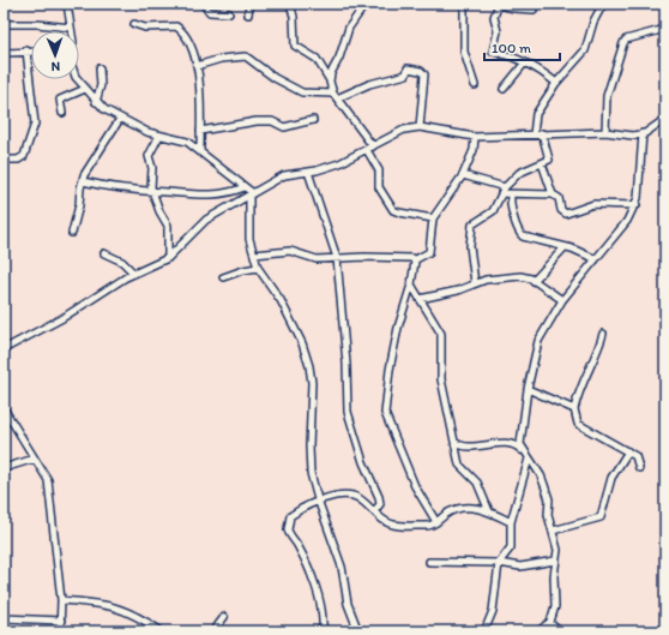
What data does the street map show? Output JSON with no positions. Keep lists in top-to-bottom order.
{
  "scale_bar": "100 m",
  "north": "bottom"
}
